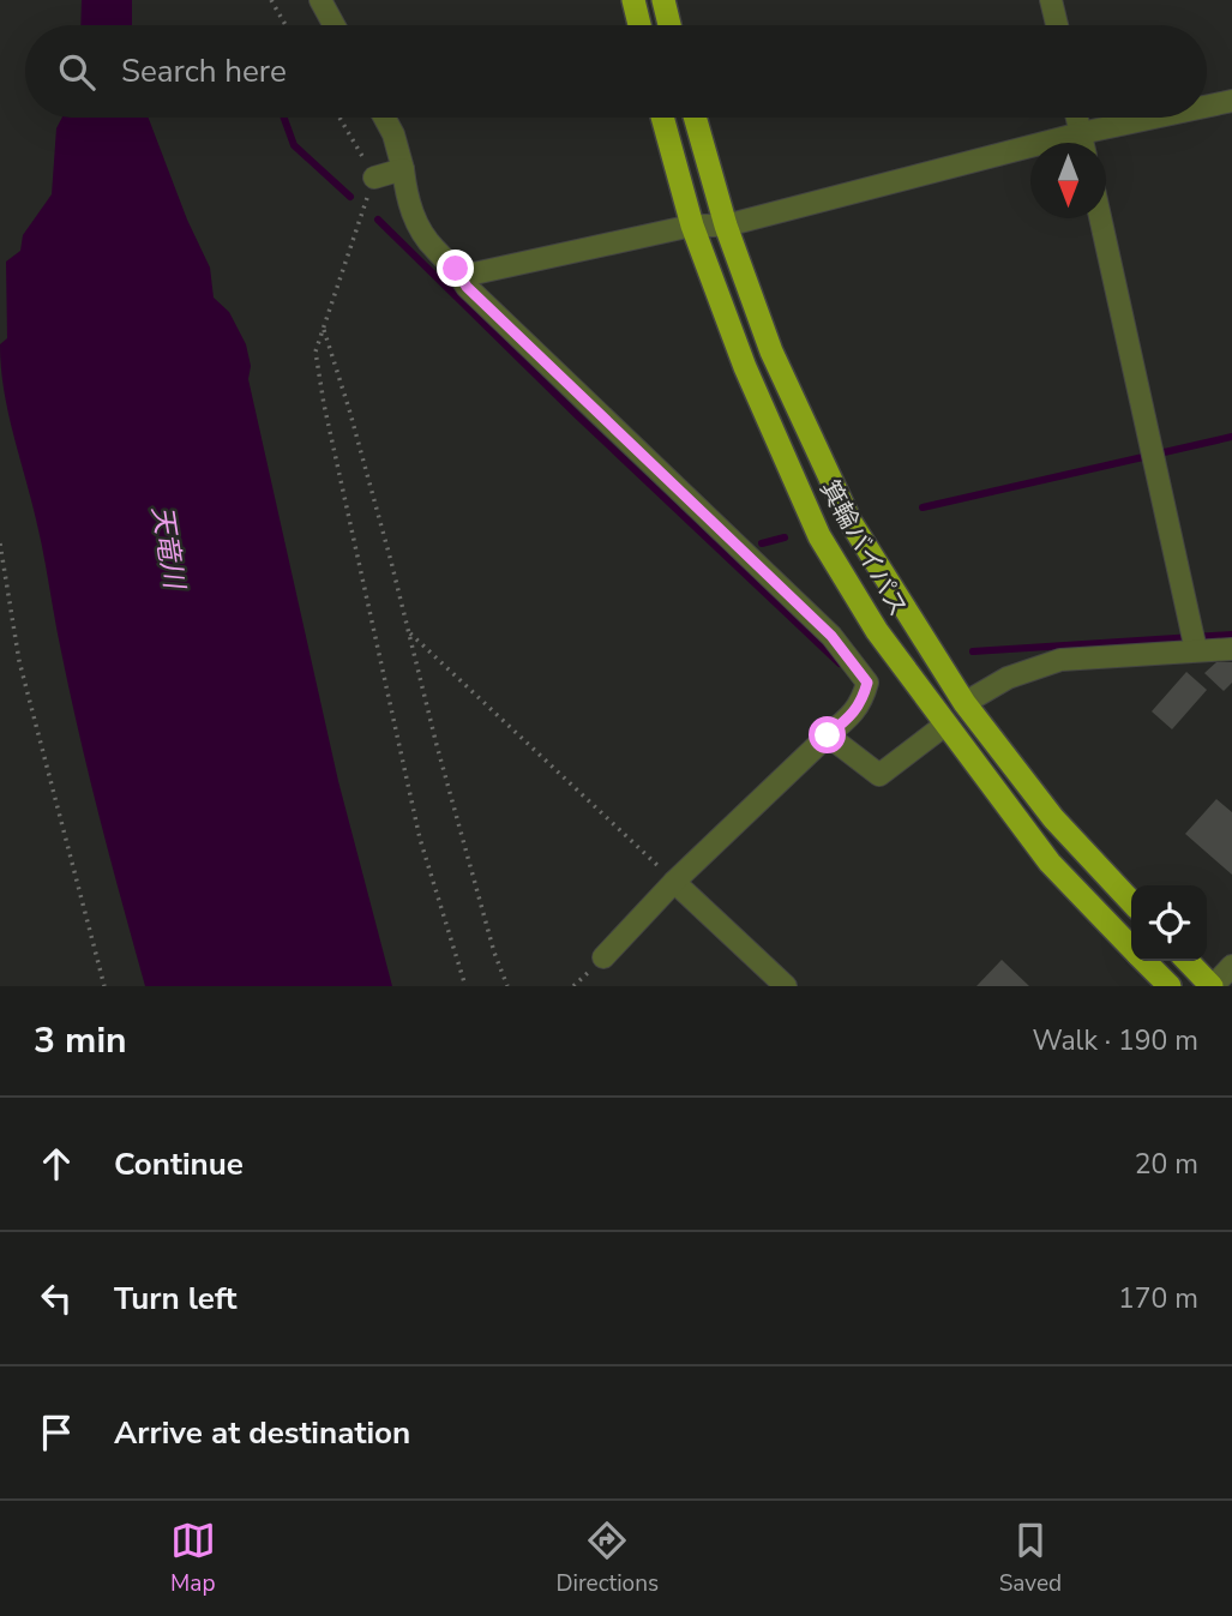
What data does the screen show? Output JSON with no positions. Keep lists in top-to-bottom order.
{
  "streets": {
    "highway": ["箕輪バイパス"]
  },
  "water": ["天竜川"],
  "north": "bottom",
  "page": {
    "search": "Search here",
    "heading": ["3 min", "Walk · 190 m"],
    "list": [
      ["Continue", "20 m"],
      ["Turn left", "170 m"],
      "Arrive at destination"
    ],
    "nav": ["Map", "Directions", "Saved"]
  }
}
